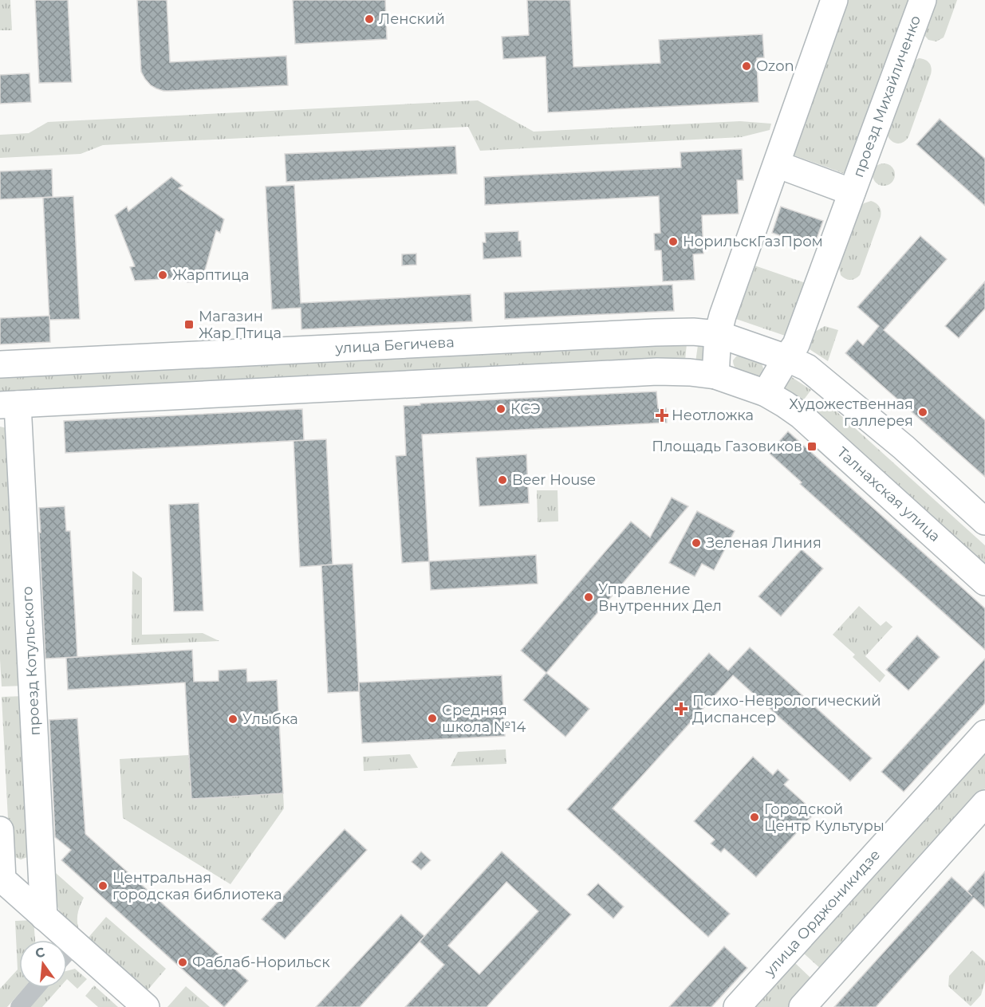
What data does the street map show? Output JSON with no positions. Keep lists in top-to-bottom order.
{
  "streets": {
    "street": [
      "проезд Михайличенко",
      "улица Бегичева",
      "Талнахская улица",
      "проезд Котульского",
      "улица Орджоникидзе"
    ]
  },
  "crossings": [
    ["проезд Михайличенко", "улица Бегичева"],
    ["проезд Михайличенко", "Талнахская улица"]
  ],
  "places": {
    "other": [
      "Ленский",
      "Ozon",
      "НорильскГазПром",
      "Жарптица",
      "КСЭ",
      "Художественная галлерея",
      "Beer House",
      "Зеленая Линия",
      "Управление Внутренних Дел",
      "Средняя школа №14",
      "Улыбка",
      "Городской Центр Культуры",
      "Центральная городская библиотека",
      "Фаблаб-Норильск"
    ],
    "transit": ["Магазин Жар Птица", "Площадь Газовиков"],
    "health": ["Неотложка", "Психо-Неврологический Диспансер"]
  },
  "north": "top"
}
